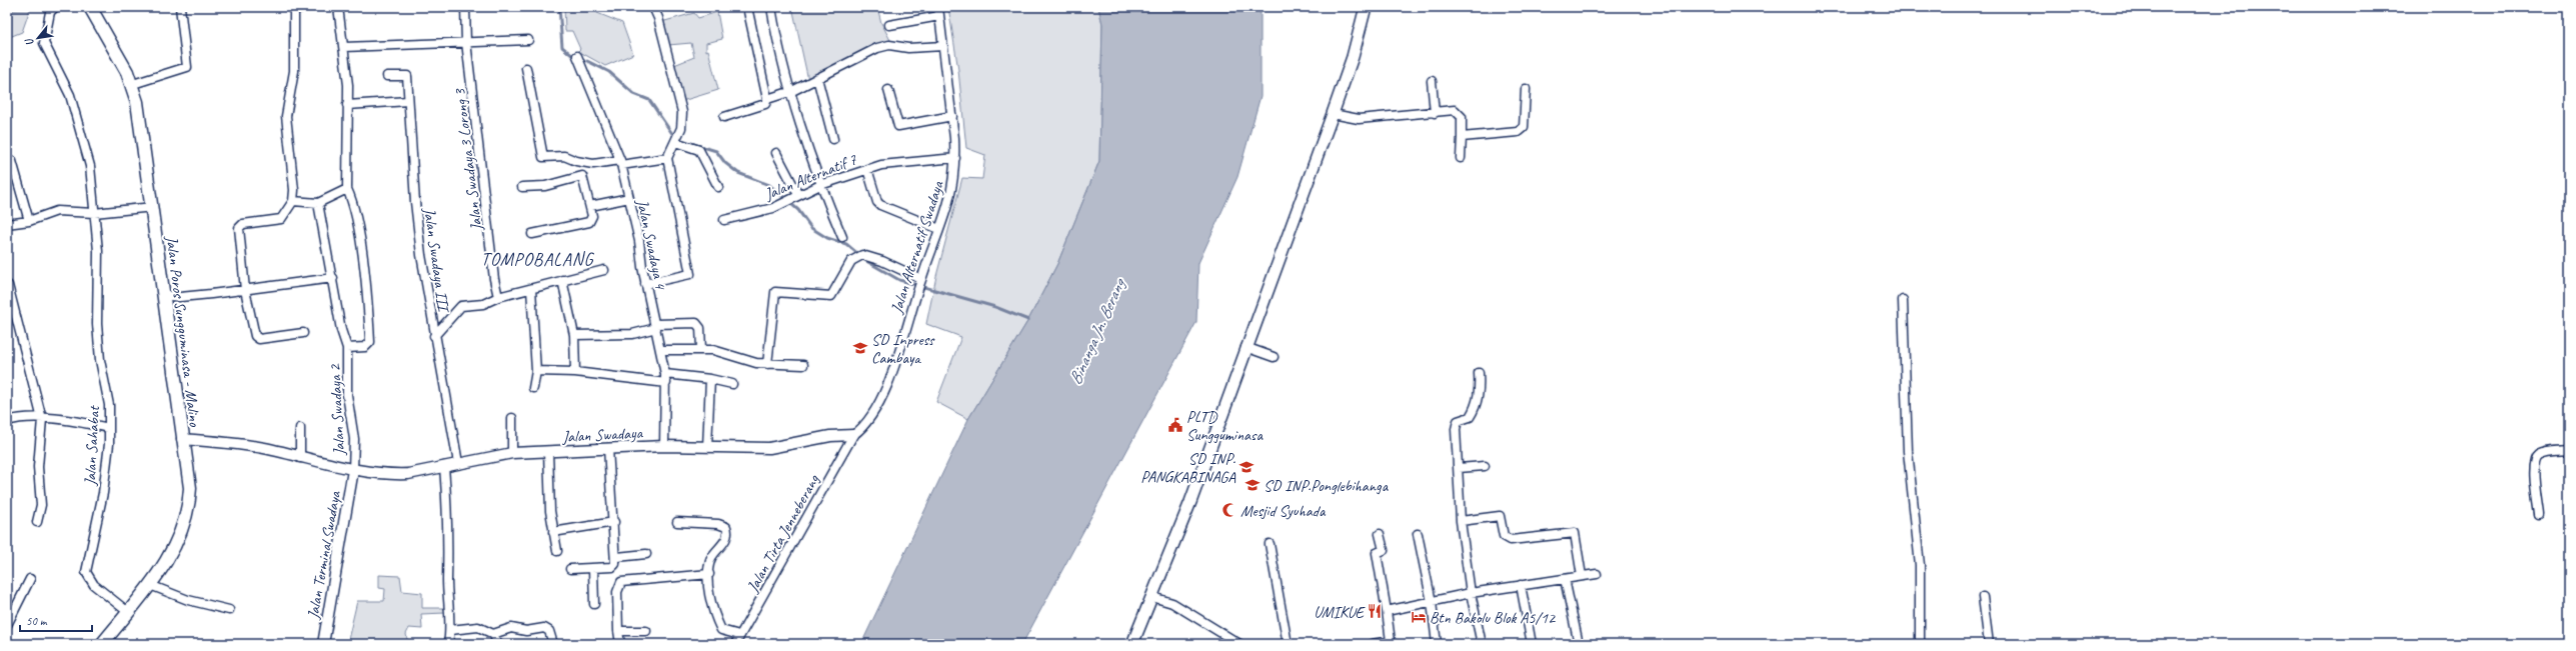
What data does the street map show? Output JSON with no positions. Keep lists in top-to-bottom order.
{
  "streets": {
    "main road": ["Jalan Poros Sungguminasa - Malino"],
    "street": [
      "Jalan Swadaya 3 Lorong 3",
      "Jalan Alternatif 7",
      "Jalan Swadaya 4",
      "Jalan Alternatif Swadaya",
      "Jalan Swadaya III",
      "Jalan Swadaya 2",
      "Jalan Swadaya",
      "Jalan Sahabat",
      "Jalan Tirta Jenneberang",
      "Jalan Terminal Swadaya"
    ]
  },
  "crossings": [
    ["Jalan Alternatif 7", "Jalan Alternatif Swadaya"],
    ["Jalan Swadaya 4", "Jalan Swadaya"],
    ["Jalan Alternatif Swadaya", "Jalan Swadaya"],
    ["Jalan Alternatif Swadaya", "Jalan Tirta Jenneberang"],
    ["Jalan Swadaya III", "Jalan Swadaya"],
    ["Jalan Poros Sungguminasa - Malino", "Jalan Swadaya"],
    ["Jalan Poros Sungguminasa - Malino", "Jalan Sahabat"],
    ["Jalan Swadaya 2", "Jalan Swadaya"],
    ["Jalan Swadaya 2", "Jalan Terminal Swadaya"],
    ["Jalan Swadaya", "Jalan Tirta Jenneberang"],
    ["Jalan Swadaya", "Jalan Terminal Swadaya"]
  ],
  "districts": ["TOMPOBALANG"],
  "water": ["Binanga Jn. Berang"],
  "places": {
    "school or university": ["SD Inpress Cambaya", "SD INP. PANGKABINAGA", "SD INP.Ponglebihanga"],
    "public building": ["PLTD Sungguminasa"],
    "mosque": ["Mesjid Syuhada"],
    "restaurant": ["UMIKUE"],
    "hotel": ["Btn Bakolu Blok A5/12"]
  },
  "scale_bar": "50 m",
  "north": "bottom left"
}
